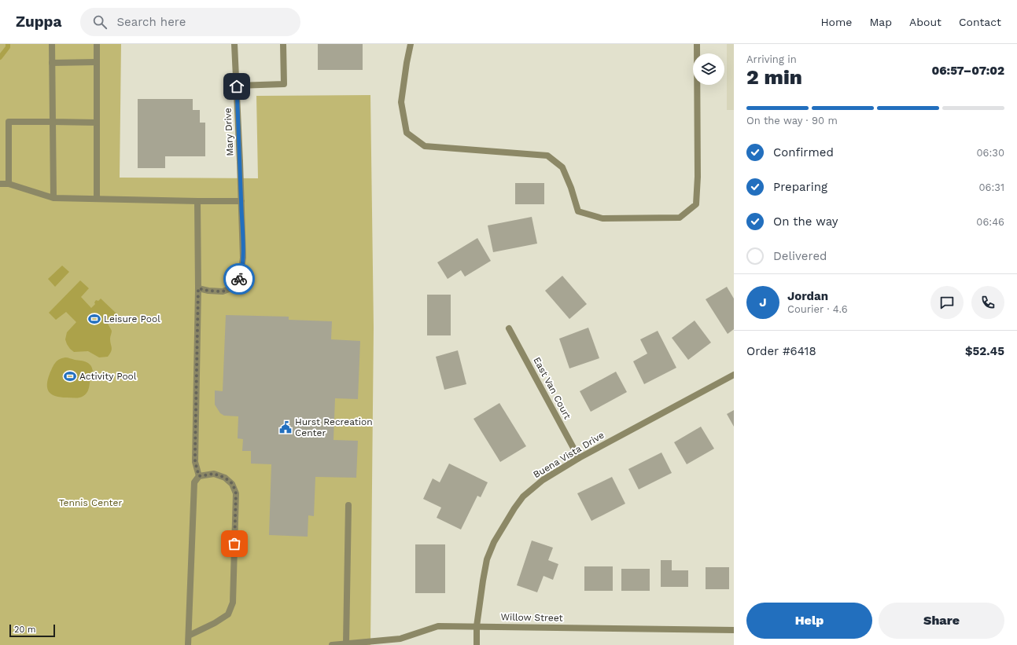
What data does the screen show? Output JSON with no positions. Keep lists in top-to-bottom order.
{
  "streets": {
    "street": [
      "Mary Drive",
      "East Van Court",
      "Buena Vista Drive",
      "Willow Street"
    ]
  },
  "crossings": [
    ["East Van Court", "Buena Vista Drive"],
    ["Buena Vista Drive", "Willow Street"]
  ],
  "parks": ["Tennis Center"],
  "places": {
    "sports": ["Leisure Pool", "Activity Pool"],
    "public building": ["Hurst Recreation Center"]
  },
  "scale_bar": "20 m",
  "page": {
    "header": "Zuppa",
    "search": "Search here",
    "nav": [
      "Home",
      "Map",
      "About",
      "Contact"
    ],
    "heading": ["2 min", "Arriving in", "06:57–07:02"],
    "panel": [
      "Jordan",
      "Courier · 4.6",
      "Order #6418",
      "$52.45"
    ],
    "bar": "On the way · 90 m",
    "list": [
      ["Confirmed", "06:30"],
      ["Preparing", "06:31"],
      ["On the way", "06:46"],
      "Delivered"
    ],
    "round": "J",
    "buttons": ["Help", "Share"],
    "scale": "20 m"
  }
}
